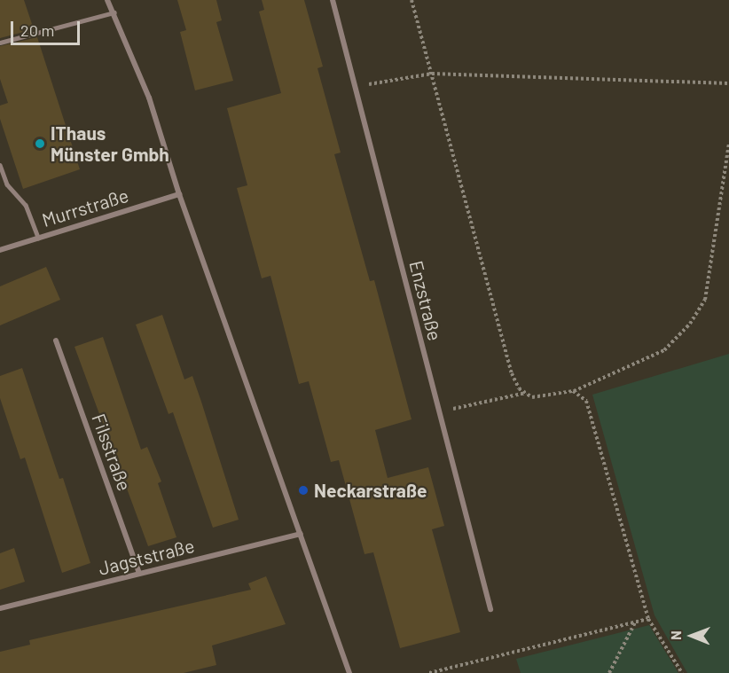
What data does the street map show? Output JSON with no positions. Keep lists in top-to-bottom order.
{
  "streets": {
    "street": [
      "Murrstraße",
      "Enzstraße",
      "Filsstraße",
      "Jagststraße"
    ]
  },
  "crossings": [
    ["Filsstraße", "Jagststraße"]
  ],
  "places": ["IThaus Münster Gmbh", "Neckarstraße"],
  "scale_bar": "20 m",
  "north": "left"
}
